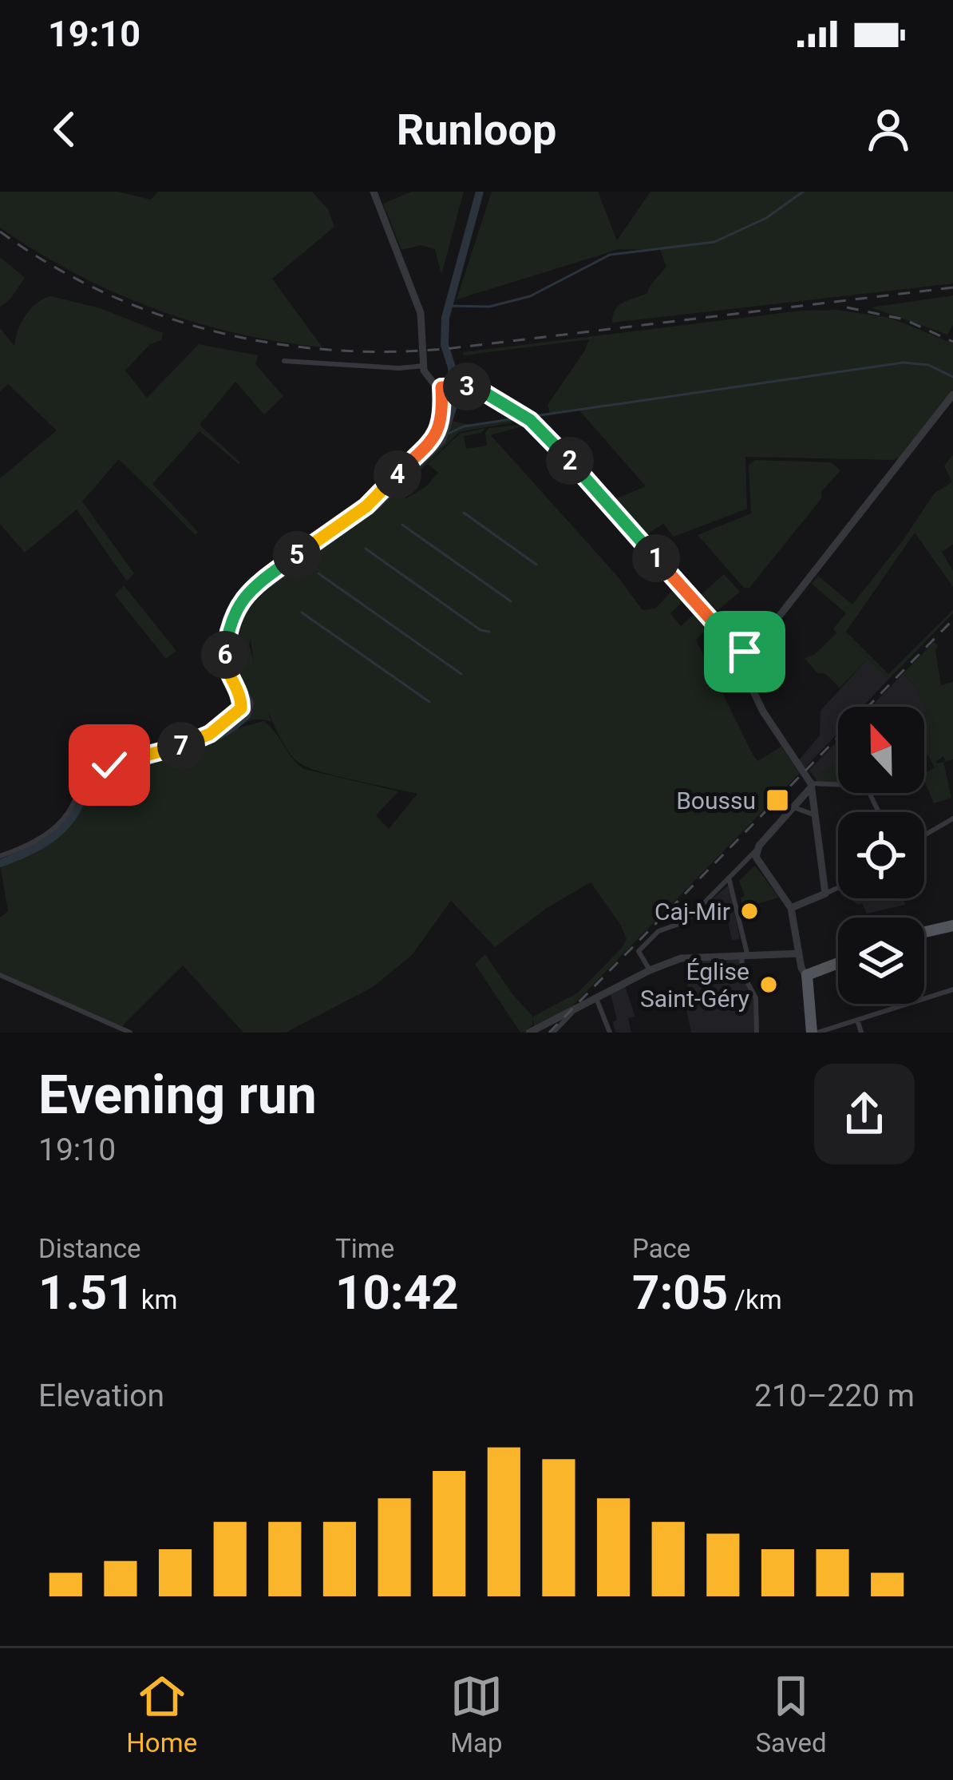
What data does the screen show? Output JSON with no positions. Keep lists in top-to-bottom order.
{
  "places": {
    "transit": ["Boussu"],
    "other": ["Caj-Mir", "Église Saint-Géry"]
  },
  "north": "top",
  "page": {
    "status": "19:10",
    "header": "Runloop",
    "pins": [
      "3",
      "2",
      "4",
      "5",
      "1",
      "6",
      "7"
    ],
    "heading": ["Evening run", "19:10"],
    "stats": [
      ["Distance", "1.51 km"],
      ["Time", "10:42"],
      ["Pace", "7:05 /km"]
    ],
    "chart": ["Elevation", "210–220 m"],
    "tabs": ["Home", "Map", "Saved"]
  }
}
